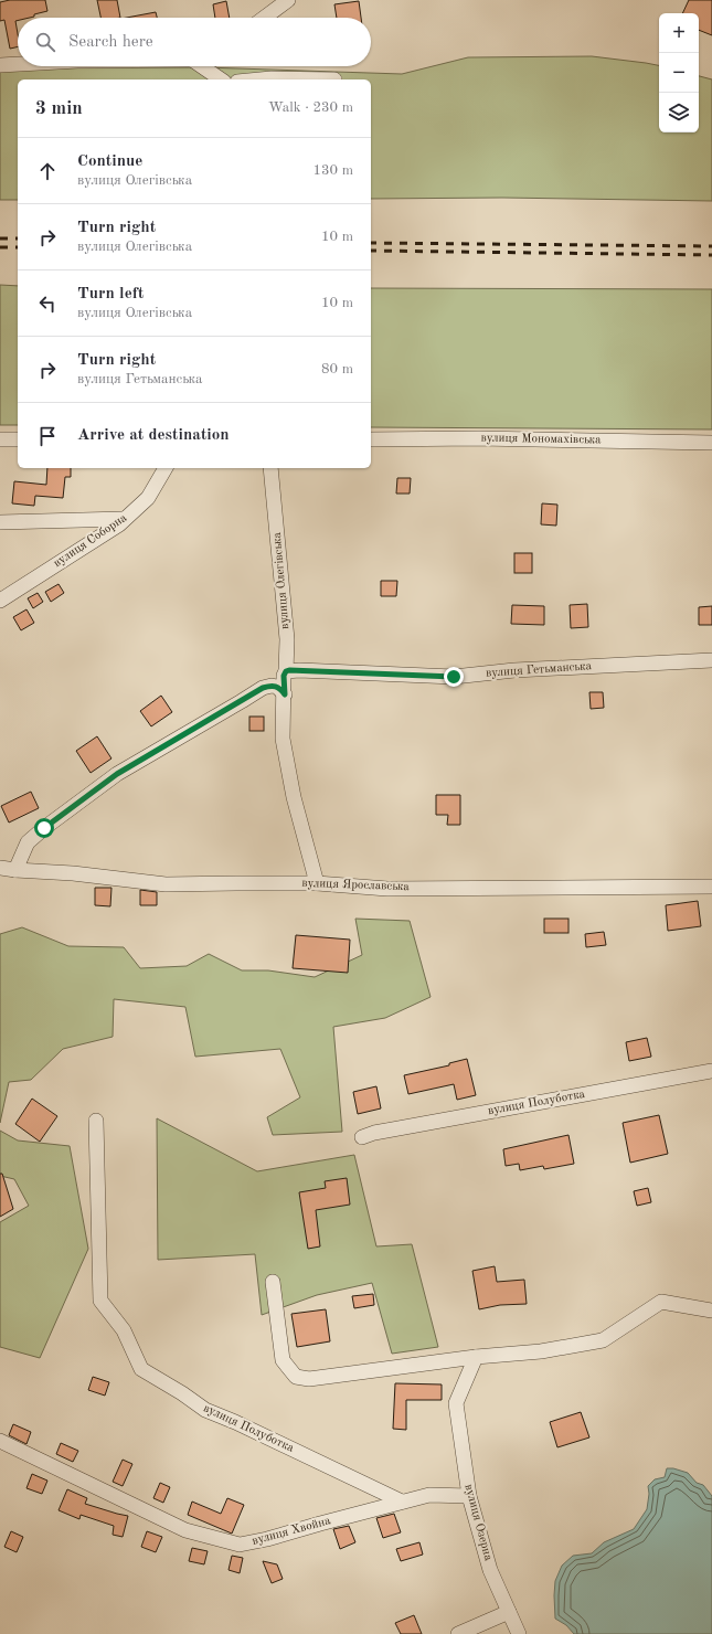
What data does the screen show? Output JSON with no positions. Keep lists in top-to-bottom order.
{
  "streets": {
    "street": [
      "вулиця Мономахівська",
      "вулиця Соборна",
      "вулиця Олегівська",
      "вулиця Гетьманська",
      "вулиця Ярославська",
      "вулиця Полуботка",
      "вулиця Озерна",
      "вулиця Хвойна"
    ]
  },
  "crossings": [
    ["вулиця Олегівська", "вулиця Гетьманська"],
    ["вулиця Олегівська", "вулиця Ярославська"],
    ["вулиця Полуботка", "вулиця Хвойна"],
    ["вулиця Озерна", "вулиця Хвойна"]
  ],
  "page": {
    "map_buttons": ["+", "−"],
    "search": "Search here",
    "heading": ["3 min", "Walk · 230 m"],
    "list": [
      ["Continue", "вулиця Олегівська", "130 m"],
      ["Turn right", "вулиця Олегівська", "10 m"],
      ["Turn left", "вулиця Олегівська", "10 m"],
      ["Turn right", "вулиця Гетьманська", "80 m"],
      "Arrive at destination"
    ]
  }
}
